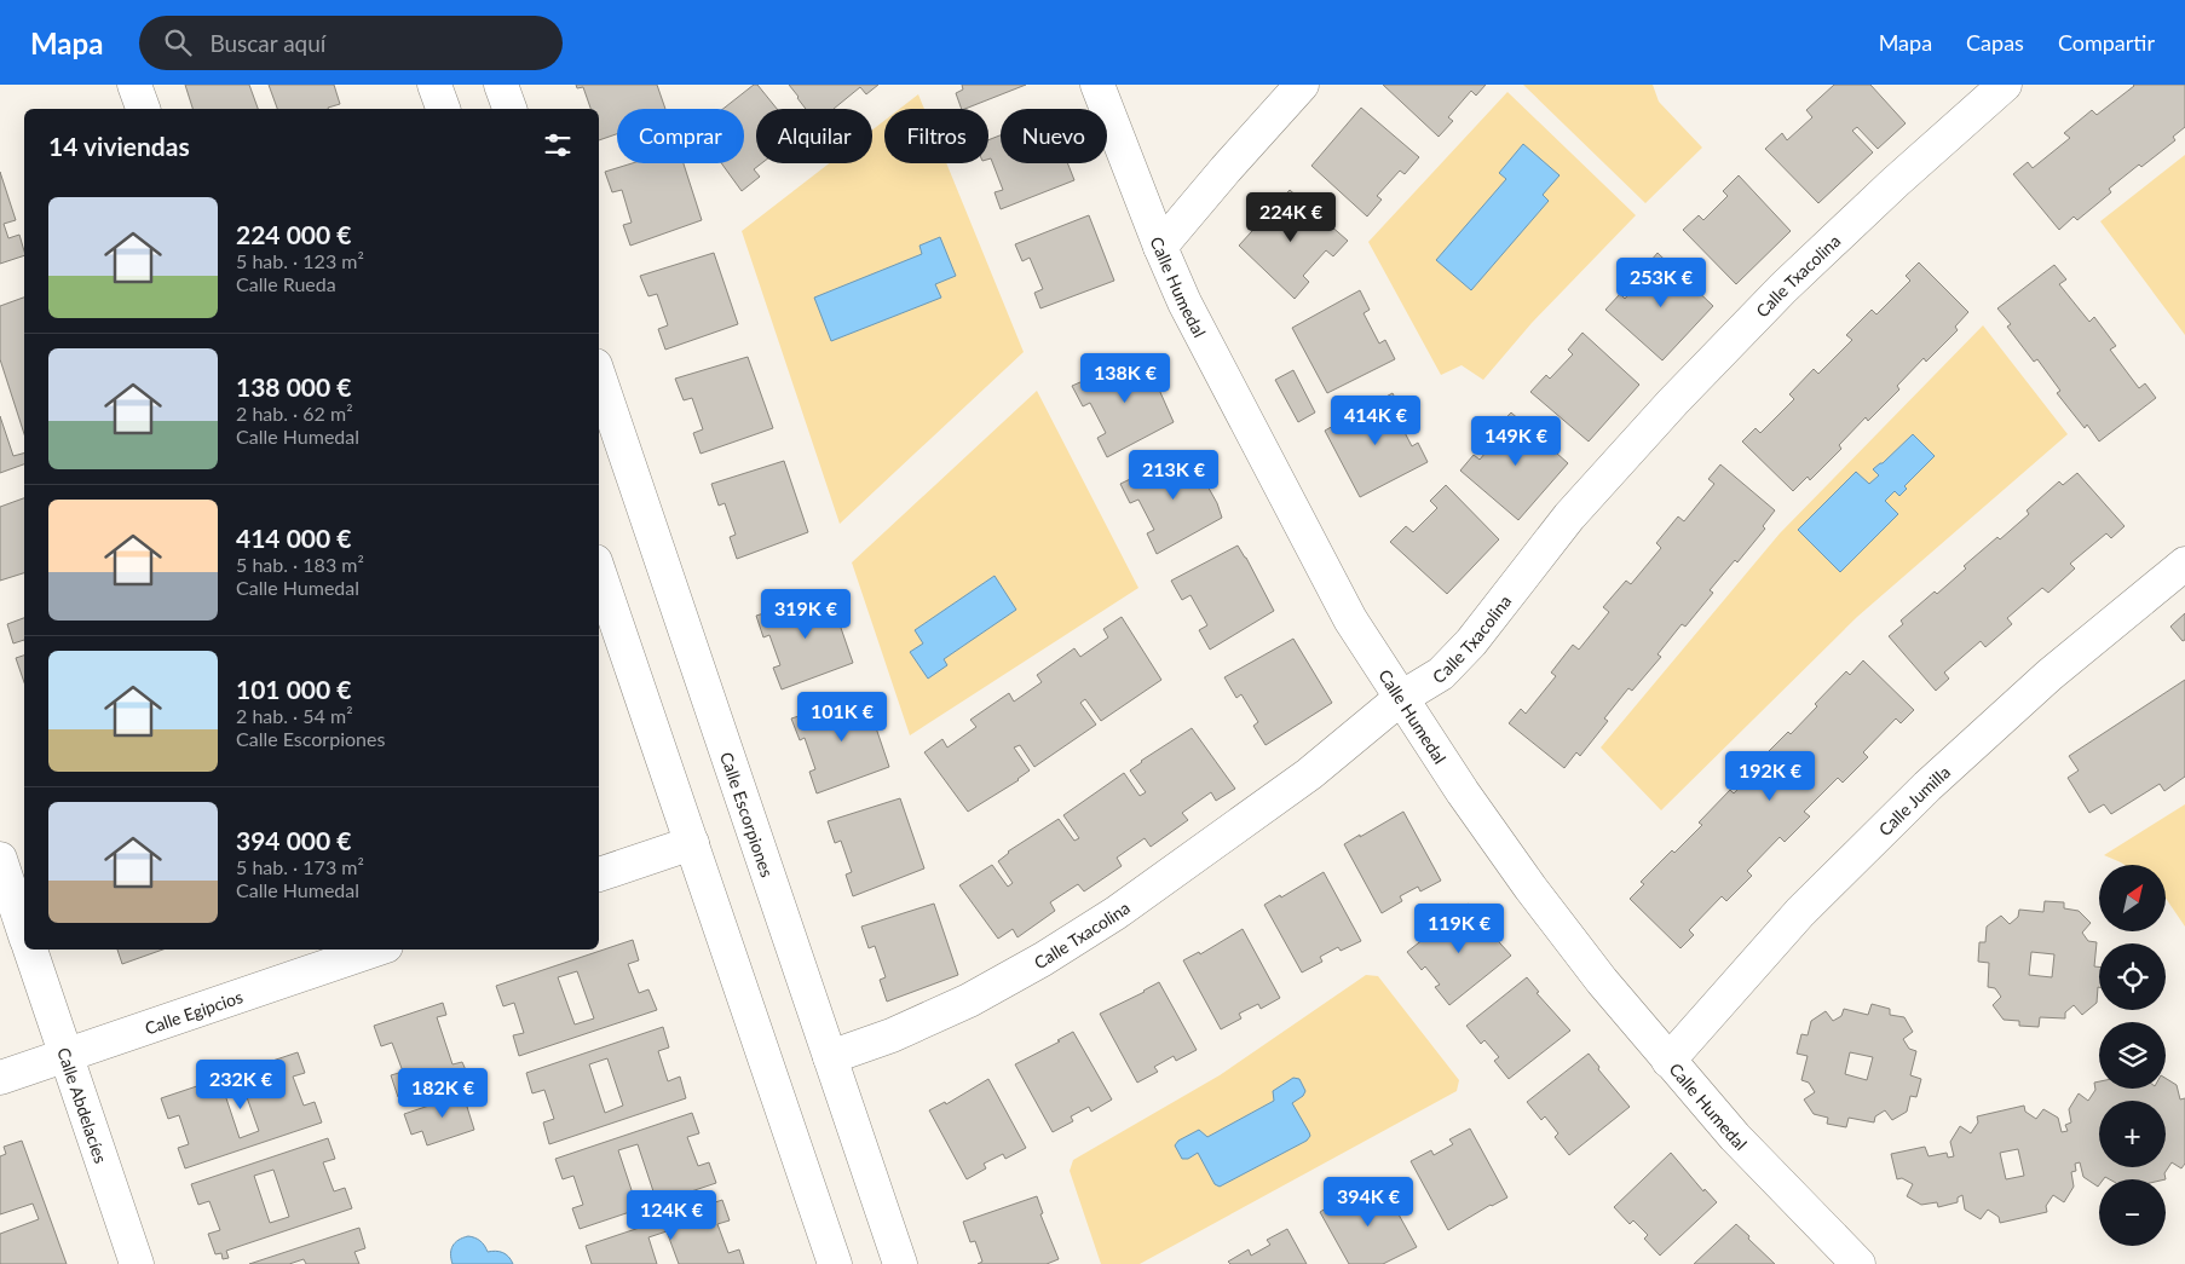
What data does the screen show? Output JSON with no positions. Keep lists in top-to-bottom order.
{
  "streets": {
    "street": [
      "Calle Txacolina",
      "Calle Humedal",
      "Calle Jumilla",
      "Calle Escorpiones",
      "Calle Egipcios",
      "Calle Abdelacíes"
    ]
  },
  "crossings": [
    ["Calle Txacolina", "Calle Humedal"],
    ["Calle Txacolina", "Calle Escorpiones"],
    ["Calle Humedal", "Calle Jumilla"],
    ["Calle Egipcios", "Calle Abdelacíes"]
  ],
  "north": "top right",
  "page": {
    "header": "Mapa",
    "search": "Buscar aquí",
    "nav": ["Mapa", "Capas", "Compartir"],
    "chip": [
      "Comprar",
      "Alquilar",
      "Filtros",
      "Nuevo"
    ],
    "heading": "14 viviendas",
    "list": [
      {
        "name": "224 000 €",
        "note": "5 hab. · 123 m² · Calle Rueda"
      },
      {
        "name": "138 000 €",
        "note": "2 hab. · 62 m² · Calle Humedal"
      },
      {
        "name": "414 000 €",
        "note": "5 hab. · 183 m² · Calle Humedal"
      },
      {
        "name": "101 000 €",
        "note": "2 hab. · 54 m² · Calle Escorpiones"
      },
      {
        "name": "394 000 €",
        "note": "5 hab. · 173 m² · Calle Humedal"
      }
    ],
    "price": [
      "224K €",
      "253K €",
      "138K €",
      "414K €",
      "149K €",
      "213K €",
      "319K €",
      "101K €",
      "192K €",
      "119K €",
      "232K €",
      "182K €",
      "394K €",
      "124K €"
    ],
    "map_buttons": ["+", "−"]
  }
}
